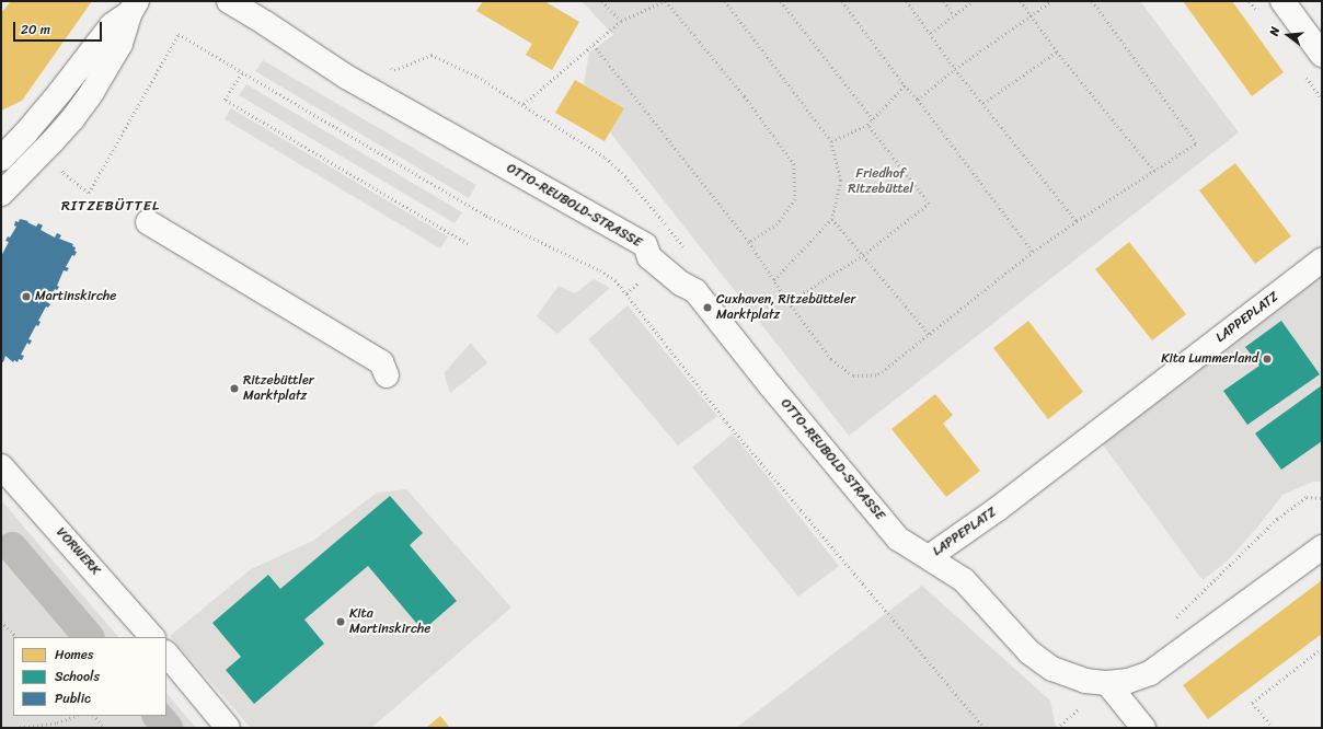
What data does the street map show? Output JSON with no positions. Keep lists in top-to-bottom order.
{
  "streets": {
    "street": ["OTTO-REUBOLD-STRASSE", "LAPPEPLATZ", "VORWERK"]
  },
  "crossings": [
    ["OTTO-REUBOLD-STRASSE", "LAPPEPLATZ"]
  ],
  "districts": ["RITZEBÜTTEL"],
  "parks": ["Friedhof Ritzebüttel"],
  "places": [
    "Martinskirche",
    "Cuxhaven, Ritzebütteler Marktplatz",
    "Kita Lummerland",
    "Ritzebüttler Marktplatz",
    "Kita Martinskirche"
  ],
  "legend": ["Homes", "Schools", "Public"],
  "scale_bar": "20 m",
  "north": "left"
}
